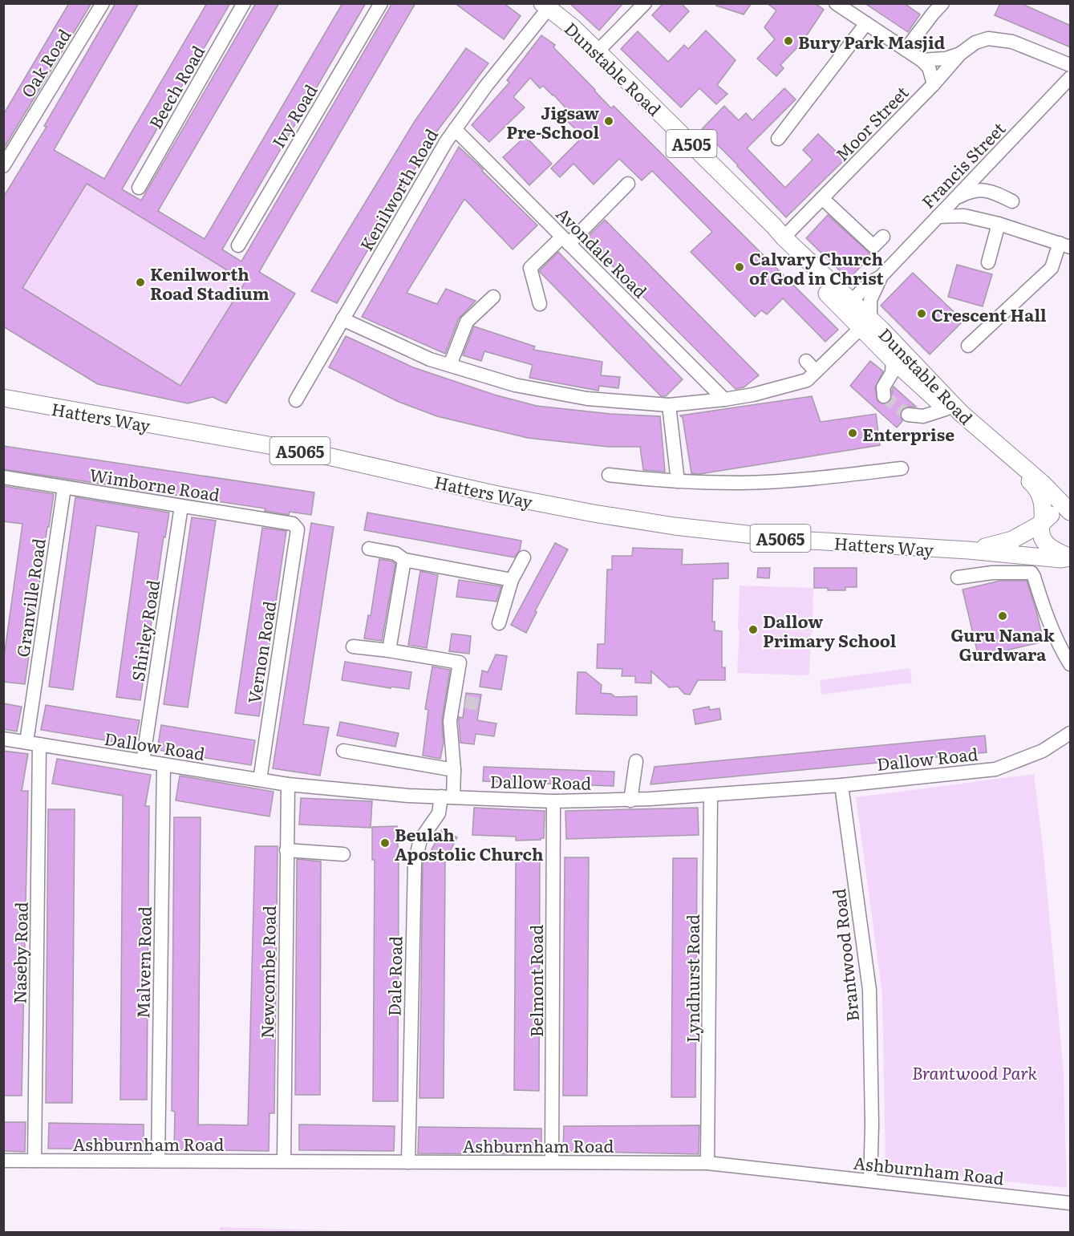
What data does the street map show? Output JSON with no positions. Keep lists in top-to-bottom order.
{
  "streets": {
    "main road": [
      "Dunstable Road",
      "A505",
      "Hatters Way",
      "A5065"
    ],
    "street": [
      "Oak Road",
      "Beech Road",
      "Ivy Road",
      "Moor Street",
      "Francis Street",
      "Kenilworth Road",
      "Avondale Road",
      "Wimborne Road",
      "Granville Road",
      "Shirley Road",
      "Vernon Road",
      "Dallow Road",
      "Naseby Road",
      "Brantwood Road",
      "Malvern Road",
      "Newcombe Road",
      "Dale Road",
      "Lyndhurst Road",
      "Belmont Road",
      "Ashburnham Road"
    ]
  },
  "crossings": [
    ["Dunstable Road", "Moor Street"],
    ["Dunstable Road", "Francis Street"],
    ["Dunstable Road", "Kenilworth Road"],
    ["Dunstable Road", "Hatters Way"],
    ["Kenilworth Road", "Avondale Road"],
    ["Wimborne Road", "Granville Road"],
    ["Wimborne Road", "Shirley Road"],
    ["Wimborne Road", "Vernon Road"],
    ["Granville Road", "Dallow Road"],
    ["Granville Road", "Naseby Road"],
    ["Shirley Road", "Dallow Road"],
    ["Vernon Road", "Dallow Road"],
    ["Dallow Road", "Naseby Road"],
    ["Dallow Road", "Brantwood Road"],
    ["Dallow Road", "Malvern Road"],
    ["Dallow Road", "Newcombe Road"],
    ["Dallow Road", "Dale Road"],
    ["Dallow Road", "Lyndhurst Road"],
    ["Dallow Road", "Belmont Road"],
    ["Naseby Road", "Ashburnham Road"],
    ["Brantwood Road", "Ashburnham Road"],
    ["Malvern Road", "Ashburnham Road"],
    ["Newcombe Road", "Ashburnham Road"],
    ["Dale Road", "Ashburnham Road"],
    ["Lyndhurst Road", "Ashburnham Road"],
    ["Belmont Road", "Ashburnham Road"]
  ],
  "parks": ["Brantwood Park"],
  "places": [
    "Bury Park Masjid",
    "Jigsaw Pre-School",
    "Calvary Church of God in Christ",
    "Kenilworth Road Stadium",
    "Crescent Hall",
    "Enterprise",
    "Guru Nanak Gurdwara",
    "Dallow Primary School",
    "Beulah Apostolic Church"
  ]
}
